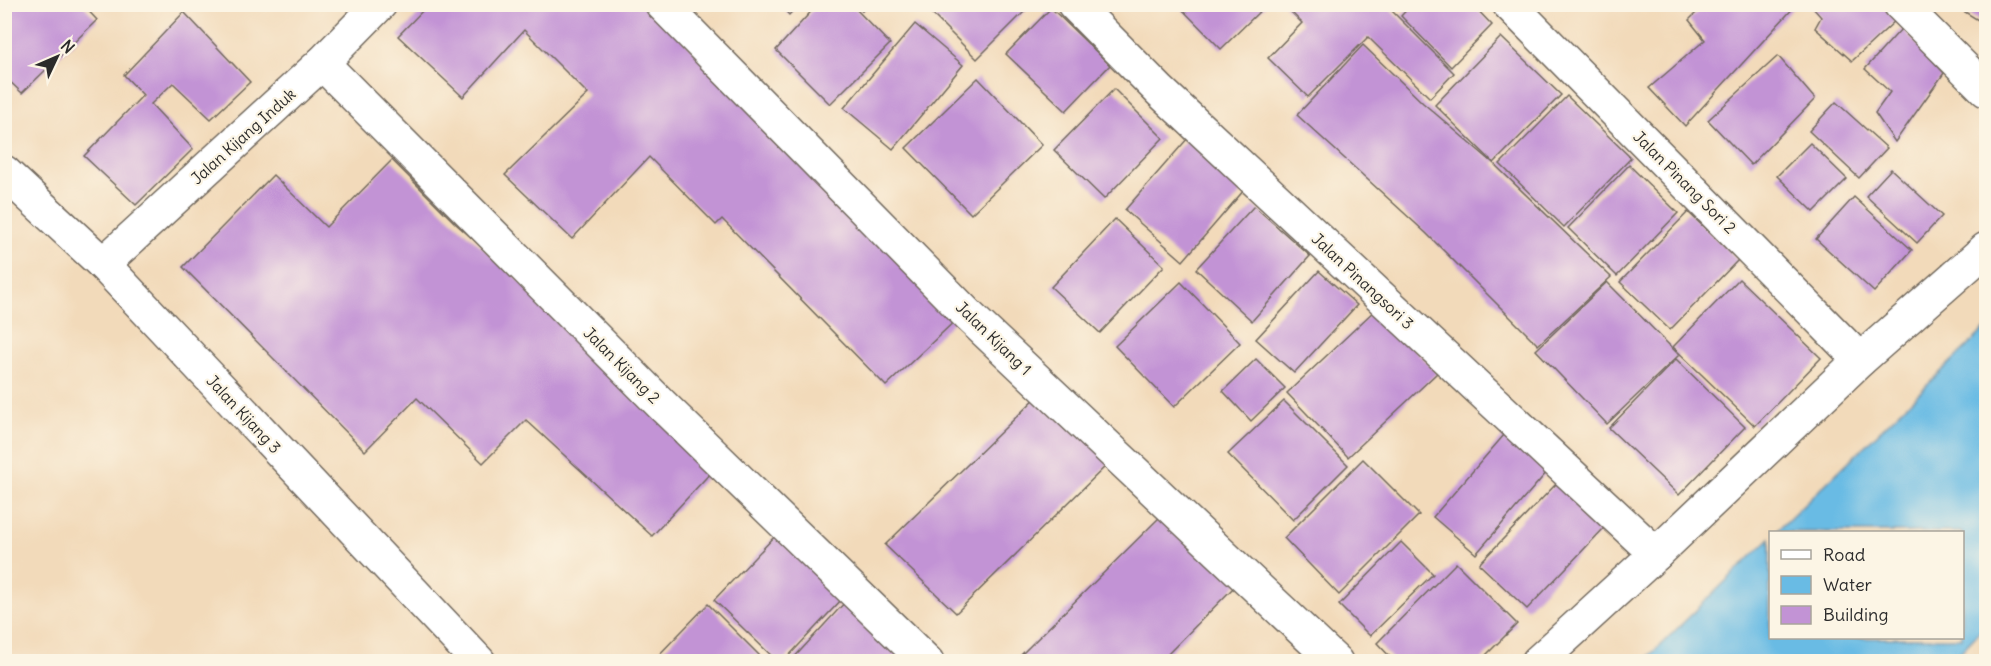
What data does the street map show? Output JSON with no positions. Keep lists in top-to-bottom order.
{
  "streets": {
    "street": [
      "Jalan Kijang Induk",
      "Jalan Pinang Sori 2",
      "Jalan Pinangsori 3",
      "Jalan Kijang 1",
      "Jalan Kijang 2",
      "Jalan Kijang 3"
    ]
  },
  "crossings": [
    ["Jalan Kijang Induk", "Jalan Kijang 2"],
    ["Jalan Kijang Induk", "Jalan Kijang 3"]
  ],
  "legend": ["Road", "Water", "Building"],
  "north": "top right"
}
